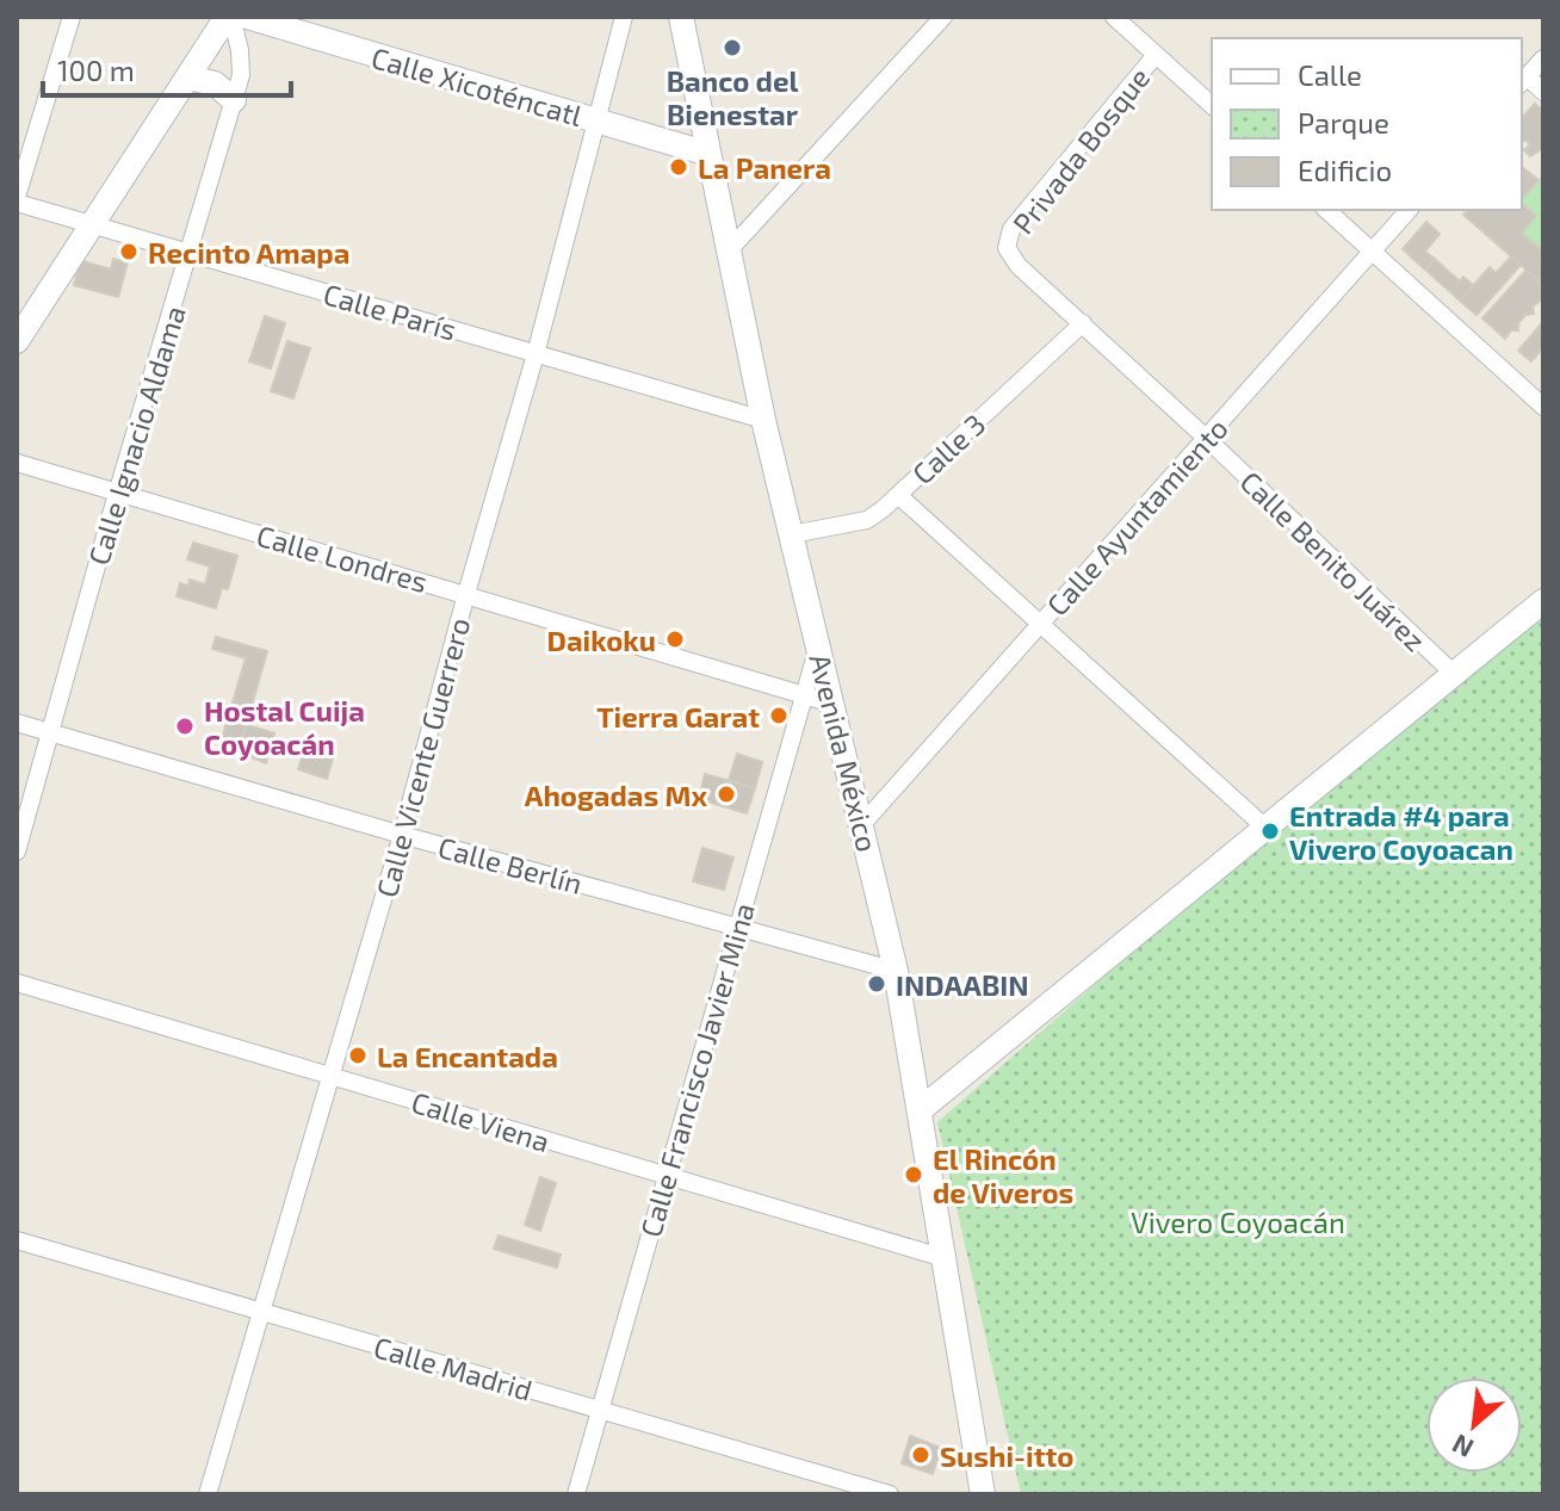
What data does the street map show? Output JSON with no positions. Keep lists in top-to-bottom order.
{
  "streets": {
    "street": [
      "Calle Xicoténcatl",
      "Privada Bosque",
      "Calle París",
      "Calle Ignacio Aldama",
      "Calle 3",
      "Calle Ayuntamiento",
      "Calle Londres",
      "Calle Benito Juárez",
      "Avenida México",
      "Calle Vicente Guerrero",
      "Calle Berlín",
      "Calle Francisco Javier Mina",
      "Calle Viena",
      "Calle Madrid"
    ]
  },
  "crossings": [
    ["Calle Xicoténcatl", "Avenida México"],
    ["Calle Xicoténcatl", "Calle Vicente Guerrero"],
    ["Privada Bosque", "Calle Benito Juárez"],
    ["Calle París", "Calle Ignacio Aldama"],
    ["Calle París", "Avenida México"],
    ["Calle París", "Calle Vicente Guerrero"],
    ["Calle Ignacio Aldama", "Calle Londres"],
    ["Calle Ignacio Aldama", "Calle Berlín"],
    ["Calle 3", "Calle Benito Juárez"],
    ["Calle 3", "Avenida México"],
    ["Calle Ayuntamiento", "Calle Benito Juárez"],
    ["Calle Ayuntamiento", "Avenida México"],
    ["Calle Londres", "Avenida México"],
    ["Calle Londres", "Calle Vicente Guerrero"],
    ["Calle Londres", "Calle Francisco Javier Mina"],
    ["Avenida México", "Calle Berlín"],
    ["Avenida México", "Calle Francisco Javier Mina"],
    ["Avenida México", "Calle Viena"],
    ["Calle Vicente Guerrero", "Calle Berlín"],
    ["Calle Vicente Guerrero", "Calle Viena"],
    ["Calle Vicente Guerrero", "Calle Madrid"],
    ["Calle Berlín", "Calle Francisco Javier Mina"],
    ["Calle Francisco Javier Mina", "Calle Viena"],
    ["Calle Francisco Javier Mina", "Calle Madrid"]
  ],
  "parks": ["Vivero Coyoacán"],
  "places": [
    "Banco del Bienestar",
    "La Panera",
    "Recinto Amapa",
    "Daikoku",
    "Tierra Garat",
    "Hostal Cuija Coyoacán",
    "Ahogadas Mx",
    "Entrada #4 para Vivero Coyoacan",
    "INDAABIN",
    "La Encantada",
    "El Rincón de Viveros",
    "Sushi-itto"
  ],
  "legend": ["Calle", "Parque", "Edificio"],
  "scale_bar": "100 m",
  "north": "bottom left"
}
